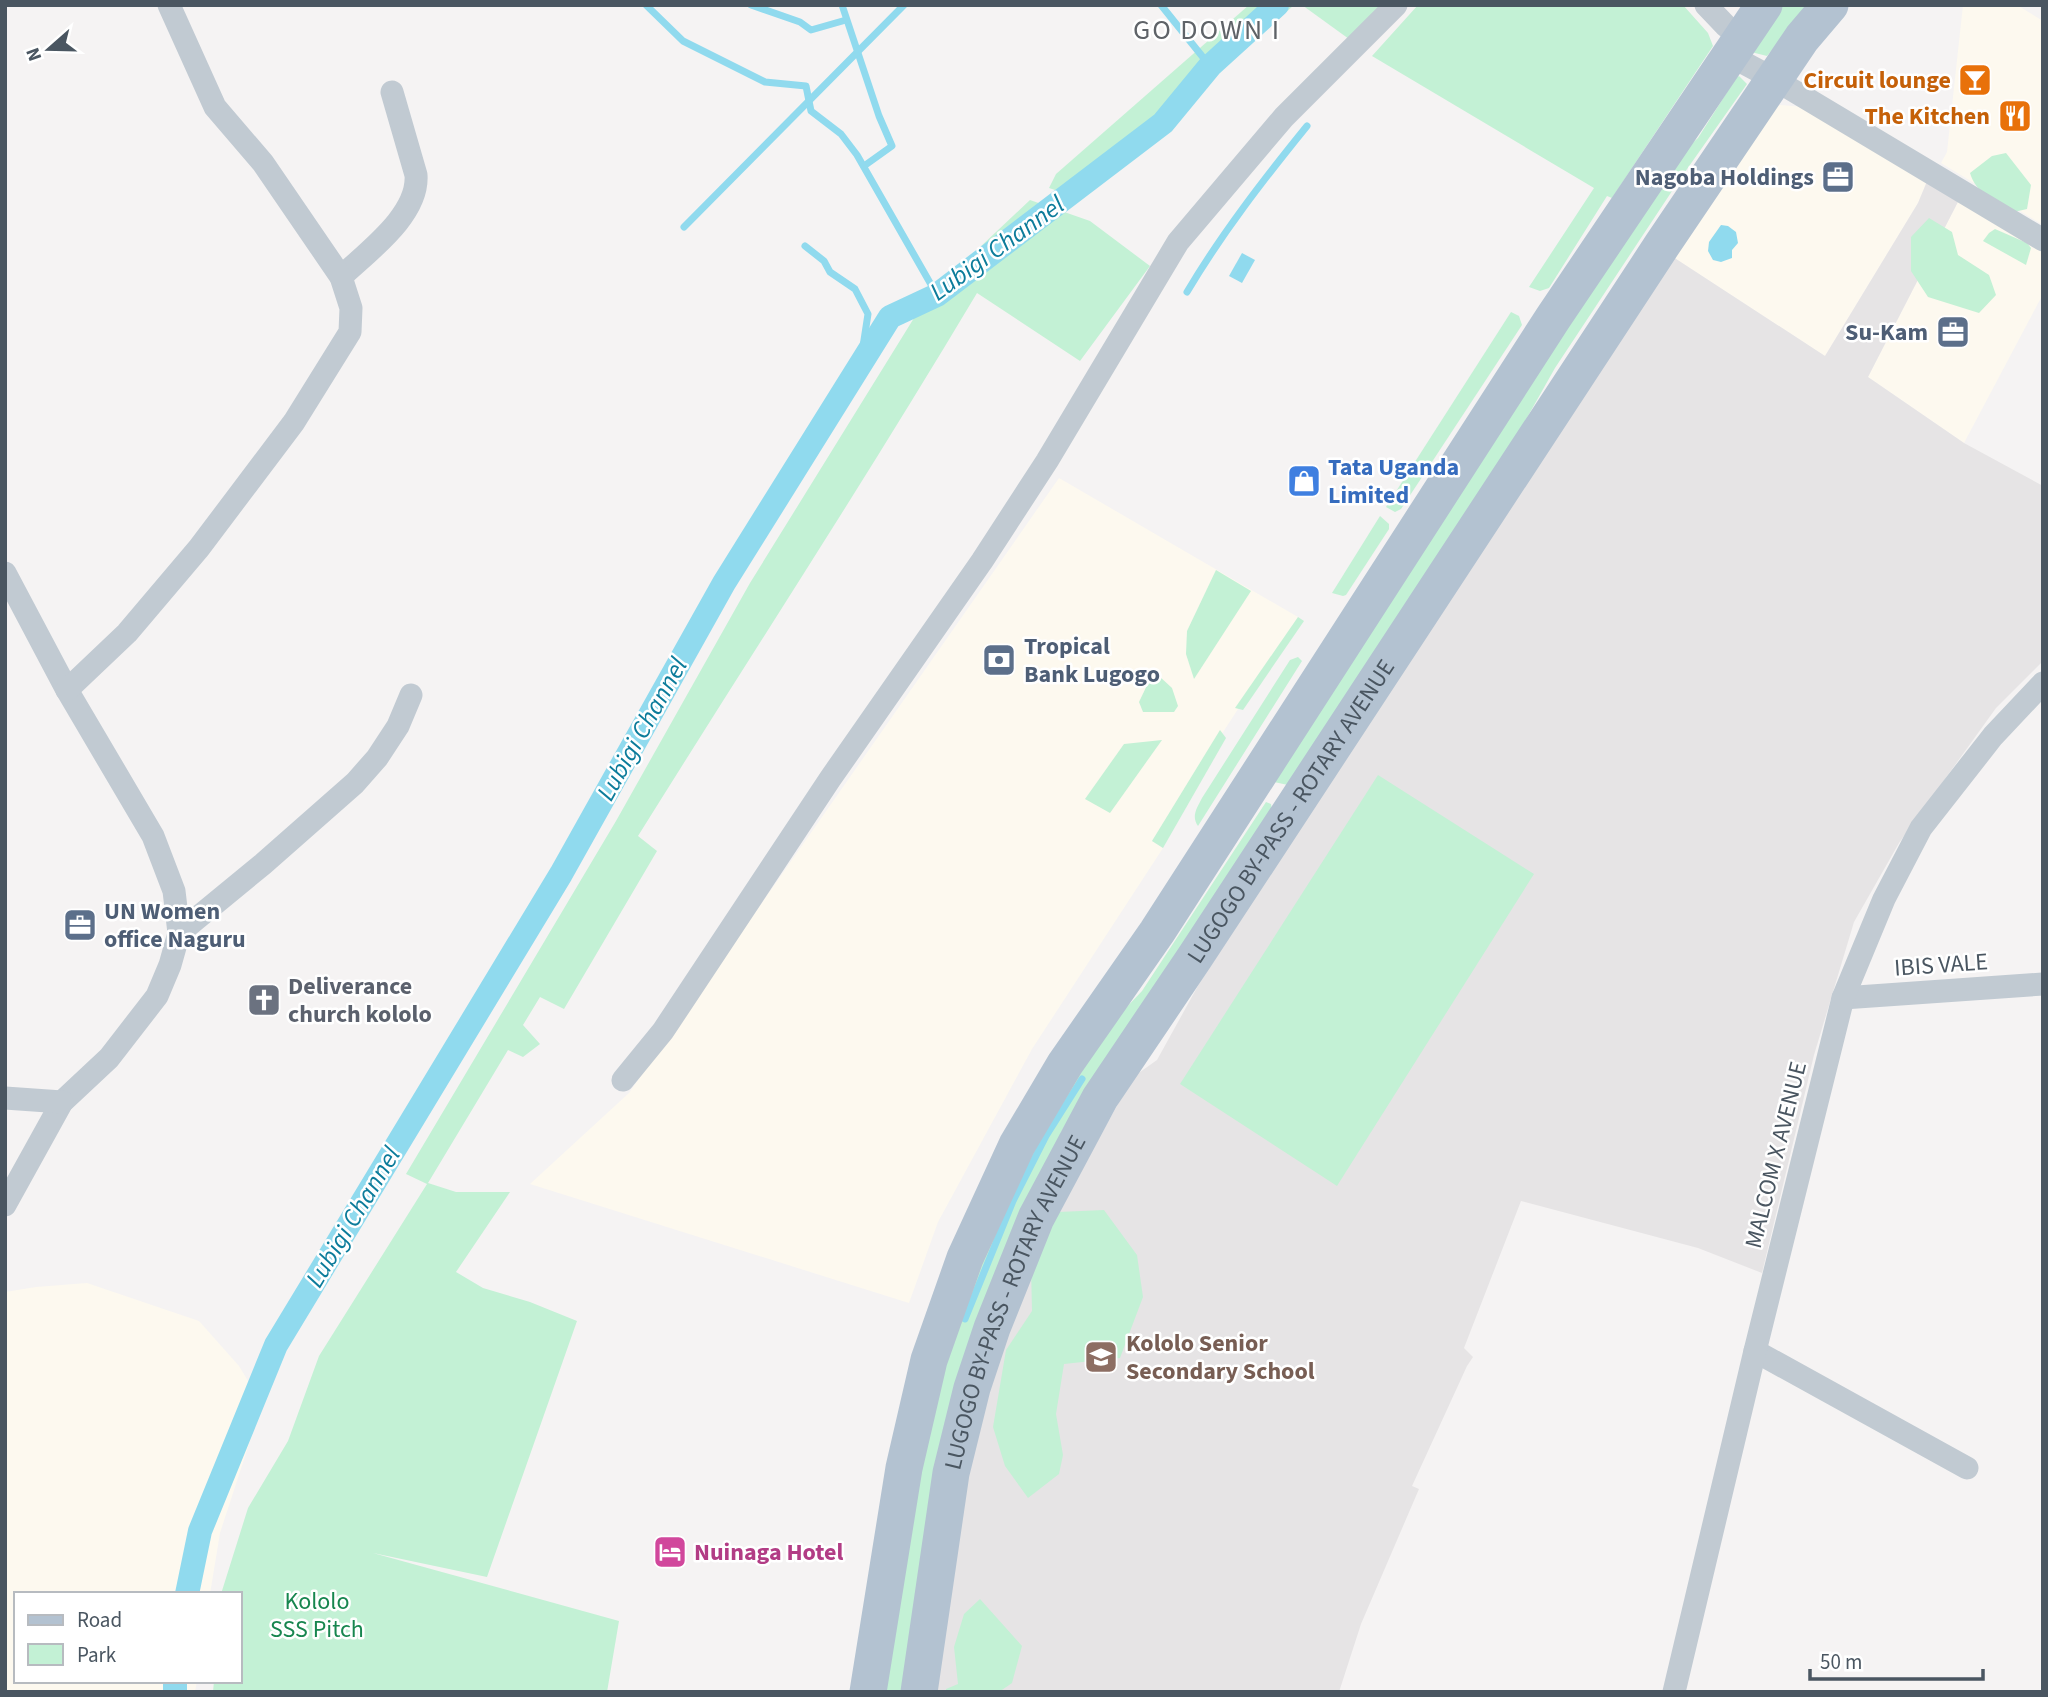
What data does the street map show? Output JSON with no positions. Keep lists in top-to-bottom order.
{
  "streets": {
    "main road": ["LUGOGO BY-PASS - ROTARY AVENUE"],
    "street": ["IBIS VALE", "MALCOM X AVENUE"]
  },
  "crossings": [
    ["IBIS VALE", "MALCOM X AVENUE"]
  ],
  "districts": ["GO DOWN I"],
  "water": ["Lubigi Channel"],
  "parks": ["Kololo SSS Pitch"],
  "places": {
    "bar": ["Circuit lounge"],
    "restaurant": ["The Kitchen"],
    "office": ["Nagoba Holdings", "Su-Kam", "UN Women office Naguru"],
    "shop": ["Tata Uganda Limited"],
    "bank": ["Tropical Bank Lugogo"],
    "church": ["Deliverance church kololo"],
    "school or university": ["Kololo Senior Secondary School"],
    "hotel": ["Nuinaga Hotel"]
  },
  "legend": ["Road", "Park"],
  "scale_bar": "50 m",
  "north": "left"
}
